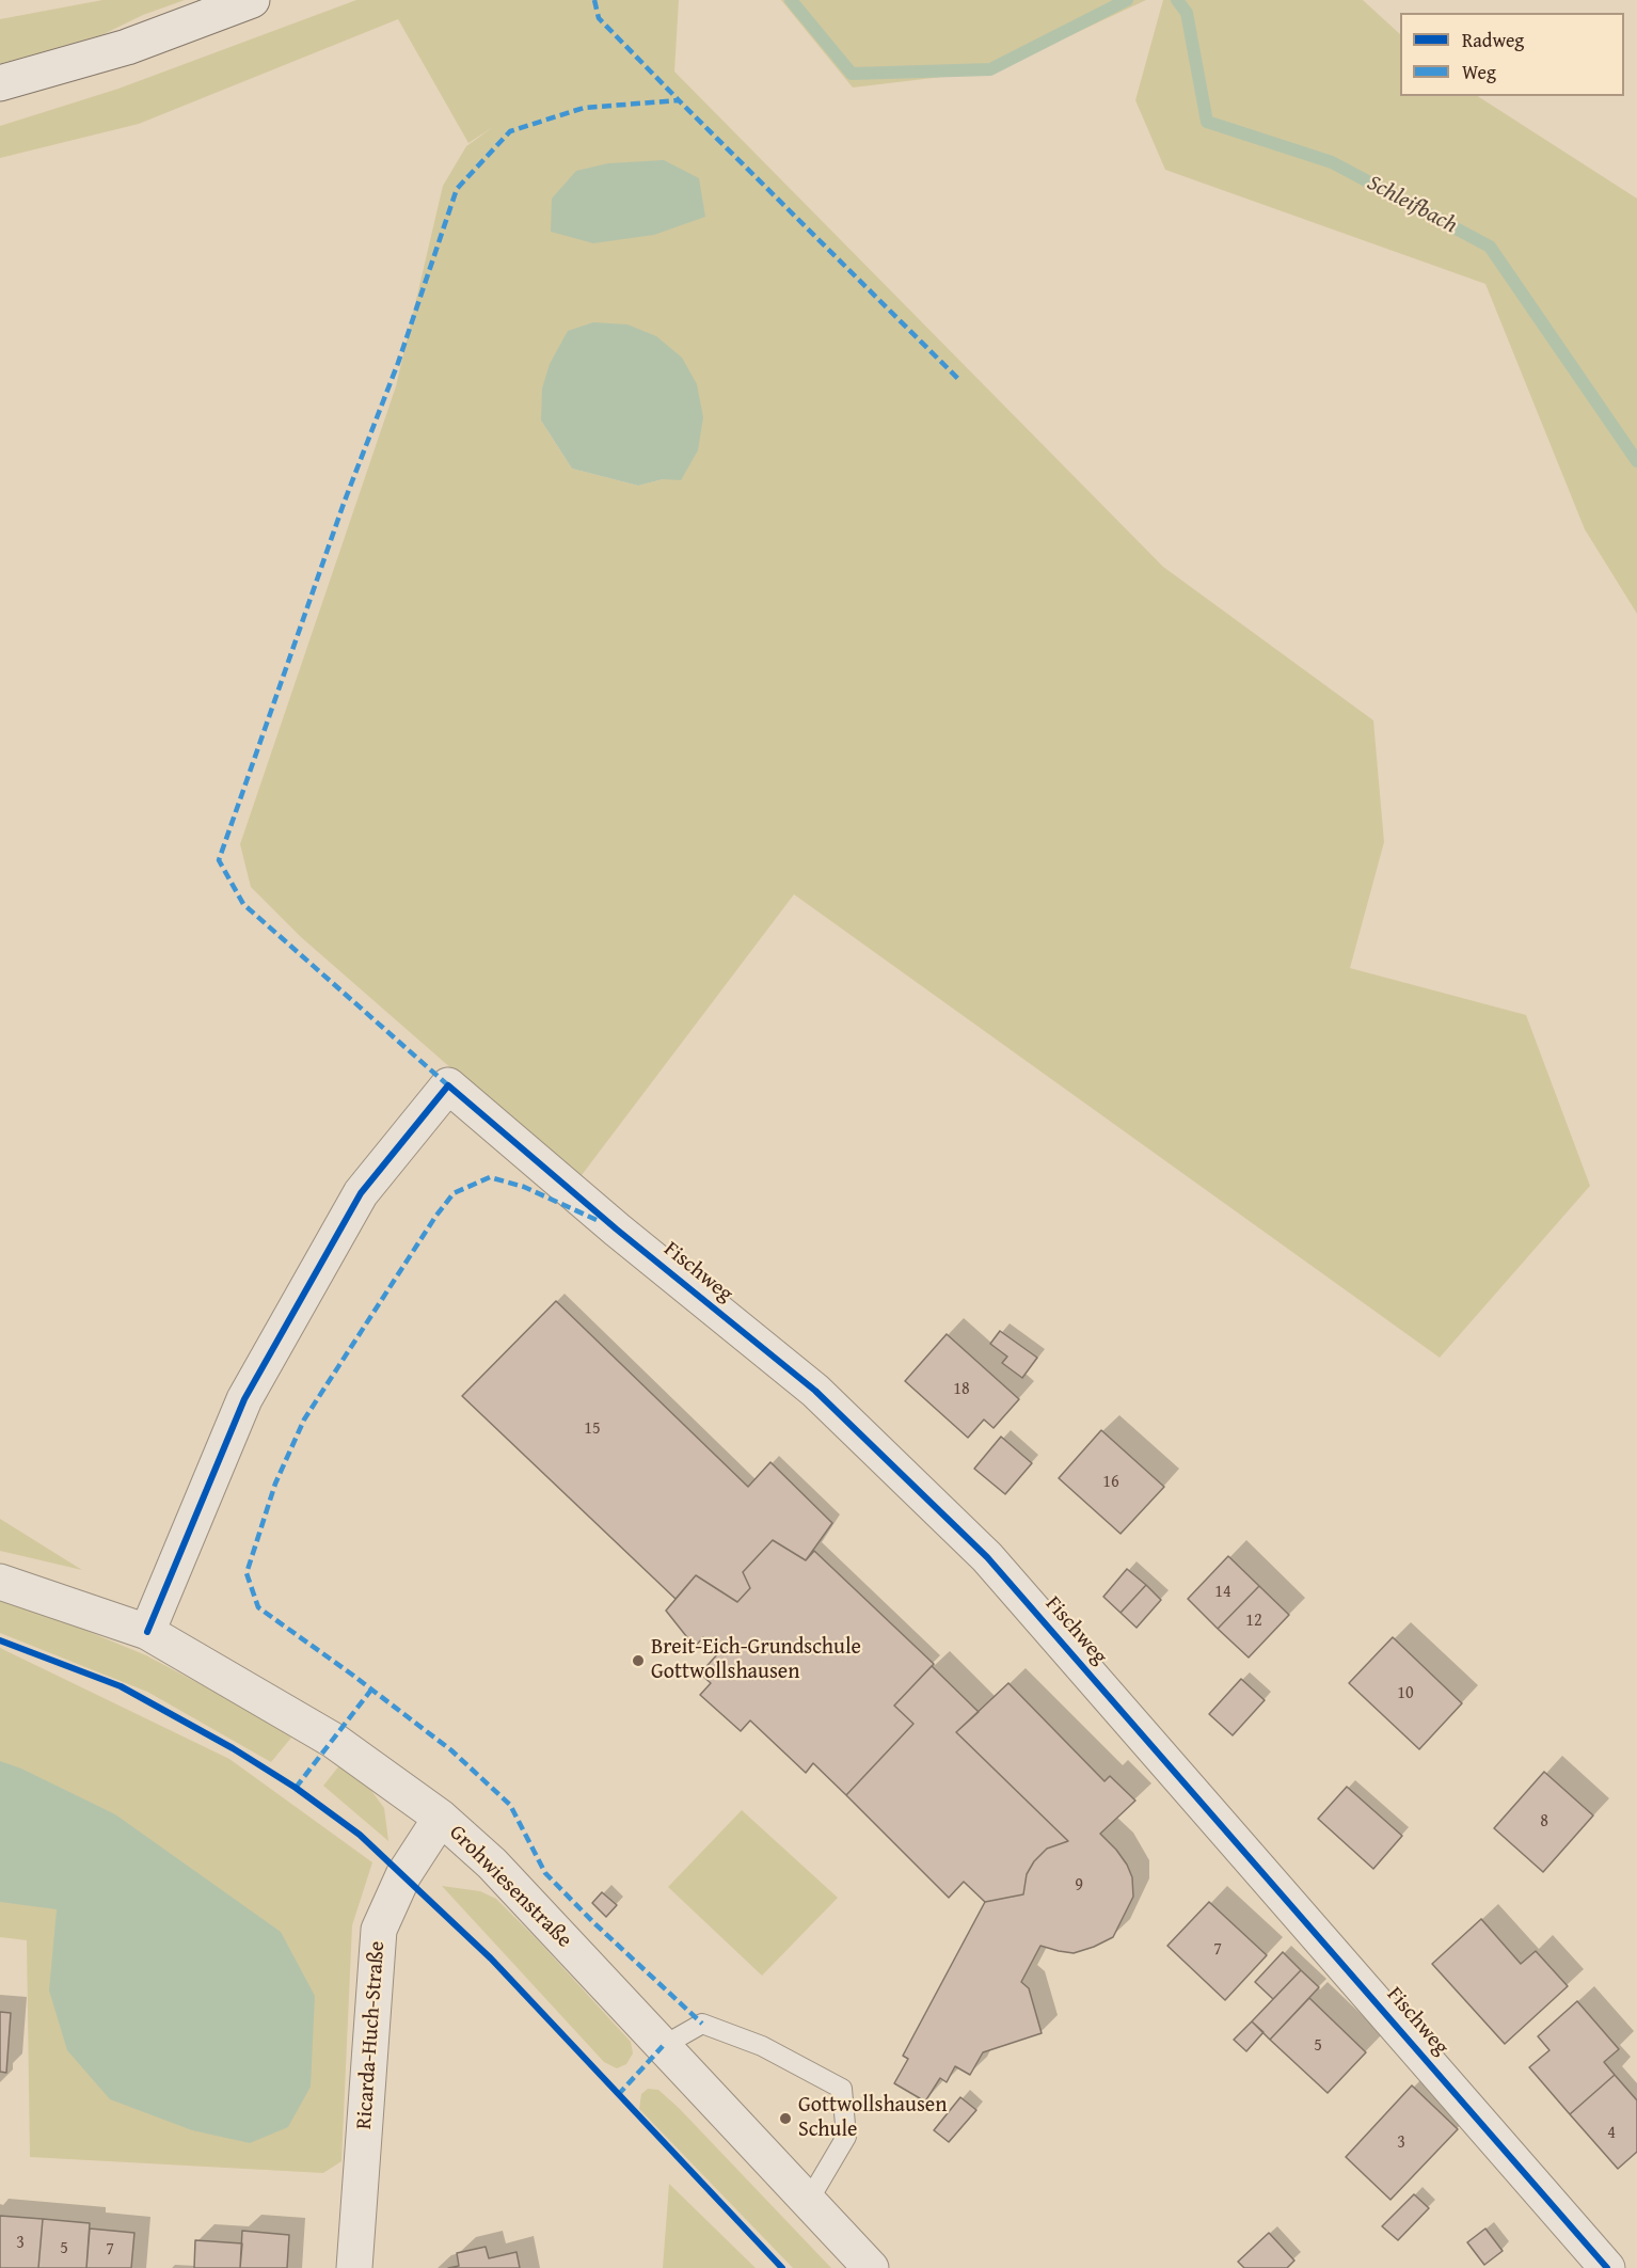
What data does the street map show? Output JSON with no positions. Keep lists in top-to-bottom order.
{
  "streets": {
    "street": ["Fischweg", "Grohwiesenstraße", "Ricarda-Huch-Straße"]
  },
  "crossings": [
    ["Fischweg", "Grohwiesenstraße"],
    ["Grohwiesenstraße", "Ricarda-Huch-Straße"]
  ],
  "water": ["Schleifbach"],
  "places": ["Breit-Eich-Grundschule Gottwollshausen", "Gottwollshausen Schule"],
  "house_numbers": [
    "18",
    "15",
    "16",
    "14",
    "12",
    "10",
    "8",
    "9",
    "7",
    "5",
    "4",
    "3",
    "3",
    "5",
    "7"
  ],
  "legend": ["Radweg", "Weg"]
}
